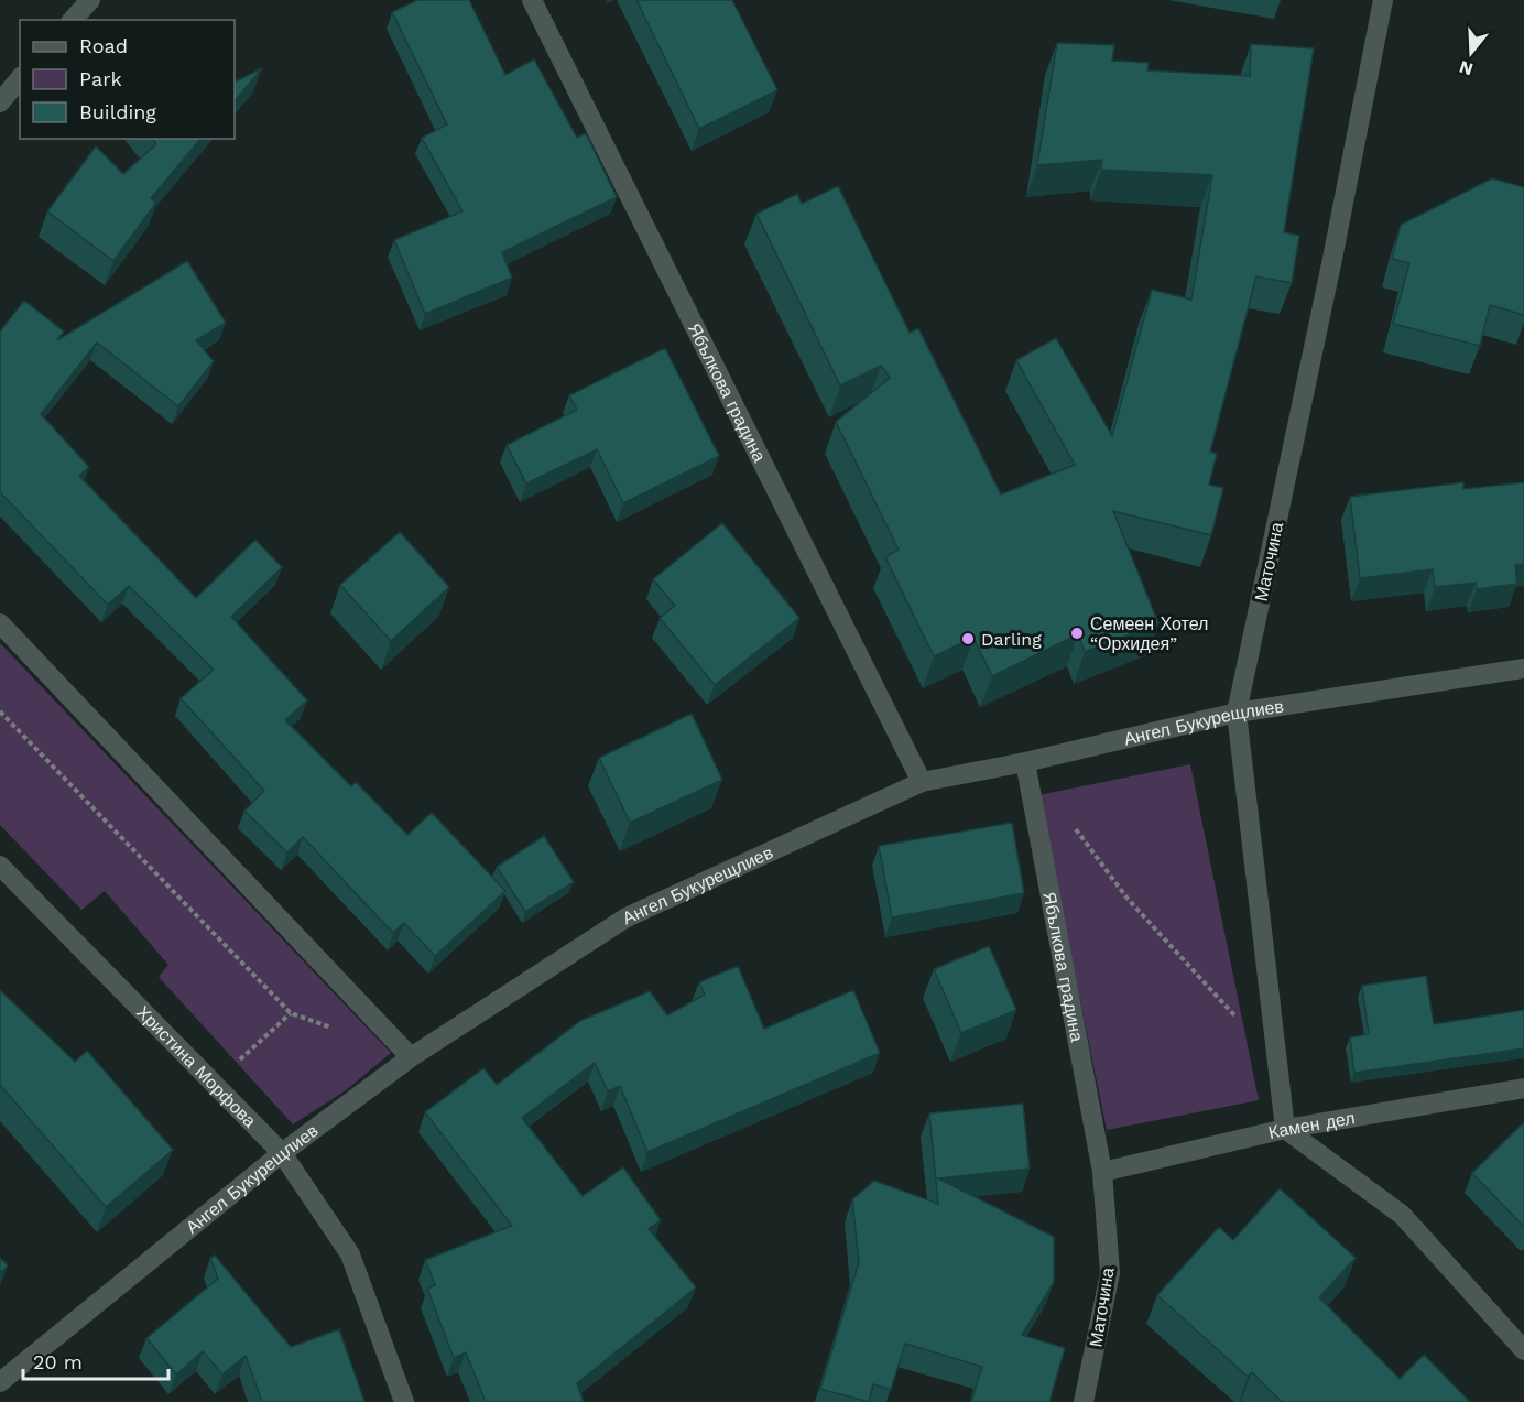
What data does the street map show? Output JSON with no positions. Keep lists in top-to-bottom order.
{
  "streets": {
    "street": [
      "Ябълкова градина",
      "Маточина",
      "Ангел Букурещлиев",
      "Христина Морфова",
      "Камен дел"
    ]
  },
  "crossings": [
    ["Ябълкова градина", "Маточина"],
    ["Ябълкова градина", "Ангел Букурещлиев"],
    ["Ябълкова градина", "Камен дел"],
    ["Маточина", "Ангел Букурещлиев"],
    ["Маточина", "Камен дел"],
    ["Ангел Букурещлиев", "Христина Морфова"]
  ],
  "places": ["Семеен Хотел “Орхидея”", "Darling"],
  "legend": ["Road", "Park", "Building"],
  "scale_bar": "20 m",
  "north": "bottom"
}
